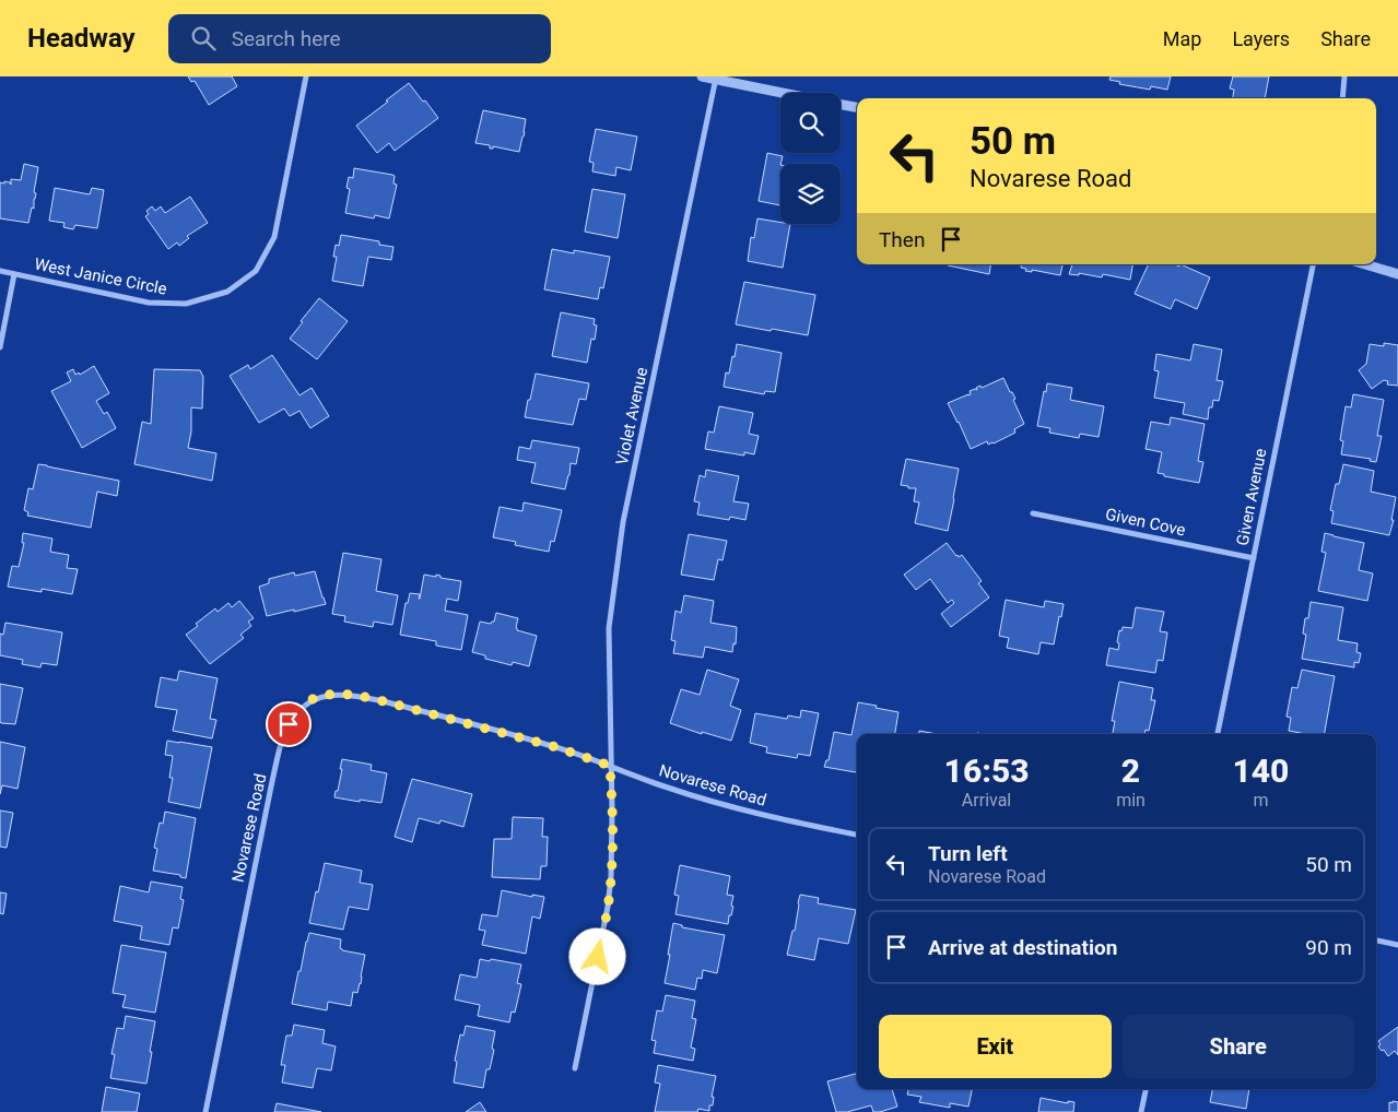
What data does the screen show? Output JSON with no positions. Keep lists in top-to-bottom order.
{
  "streets": {
    "street": [
      "West Janice Circle",
      "Violet Avenue",
      "Given Avenue",
      "Given Cove",
      "Novarese Road"
    ]
  },
  "crossings": [
    ["Violet Avenue", "Novarese Road"],
    ["Given Avenue", "Given Cove"]
  ],
  "page": {
    "header": "Headway",
    "search": "Search here",
    "nav": ["Map", "Layers", "Share"],
    "turn": ["50 m", "Novarese Road"],
    "then": "Then",
    "eta": [
      "16:53",
      "Arrival",
      "2",
      "min",
      "140",
      "m"
    ],
    "list": [
      {
        "name": "Turn left",
        "note": "Novarese Road",
        "value": "50 m"
      },
      {
        "name": "Arrive at destination",
        "value": "90 m"
      }
    ],
    "buttons": ["Exit", "Share"]
  }
}
